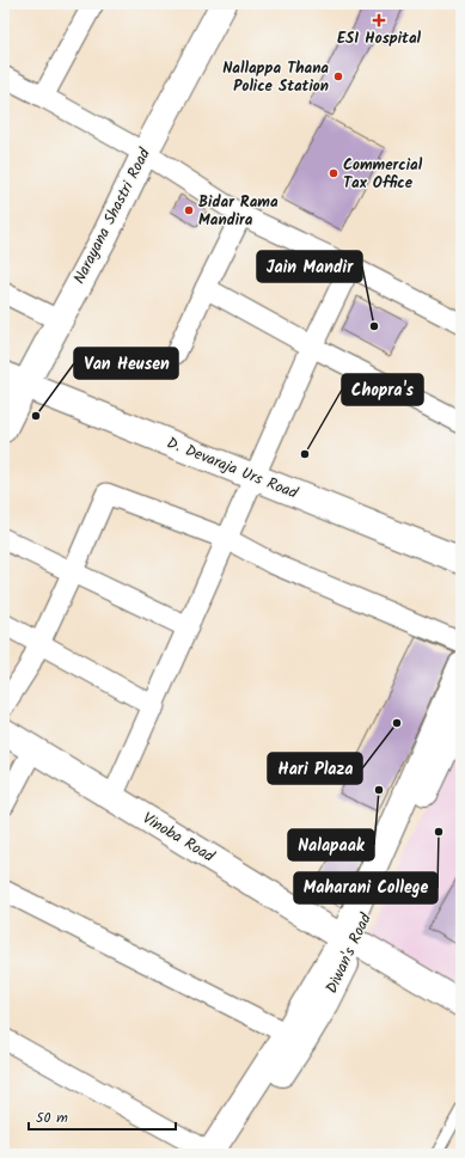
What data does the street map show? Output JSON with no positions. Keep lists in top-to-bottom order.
{
  "streets": {
    "street": [
      "Narayana Shastri Road",
      "D. Devaraja Urs Road",
      "Vinoba Road",
      "Diwan's Road"
    ]
  },
  "crossings": [
    ["Narayana Shastri Road", "D. Devaraja Urs Road"],
    ["Vinoba Road", "Diwan's Road"]
  ],
  "places": {
    "health": ["ESI Hospital"],
    "other": [
      "Nallappa Thana Police Station",
      "Commercial Tax Office",
      "Bidar Rama Mandira",
      "Jain Mandir",
      "Van Heusen",
      "Chopra's",
      "Hari Plaza",
      "Nalapaak",
      "Maharani College"
    ]
  },
  "scale_bar": "50 m"
}
